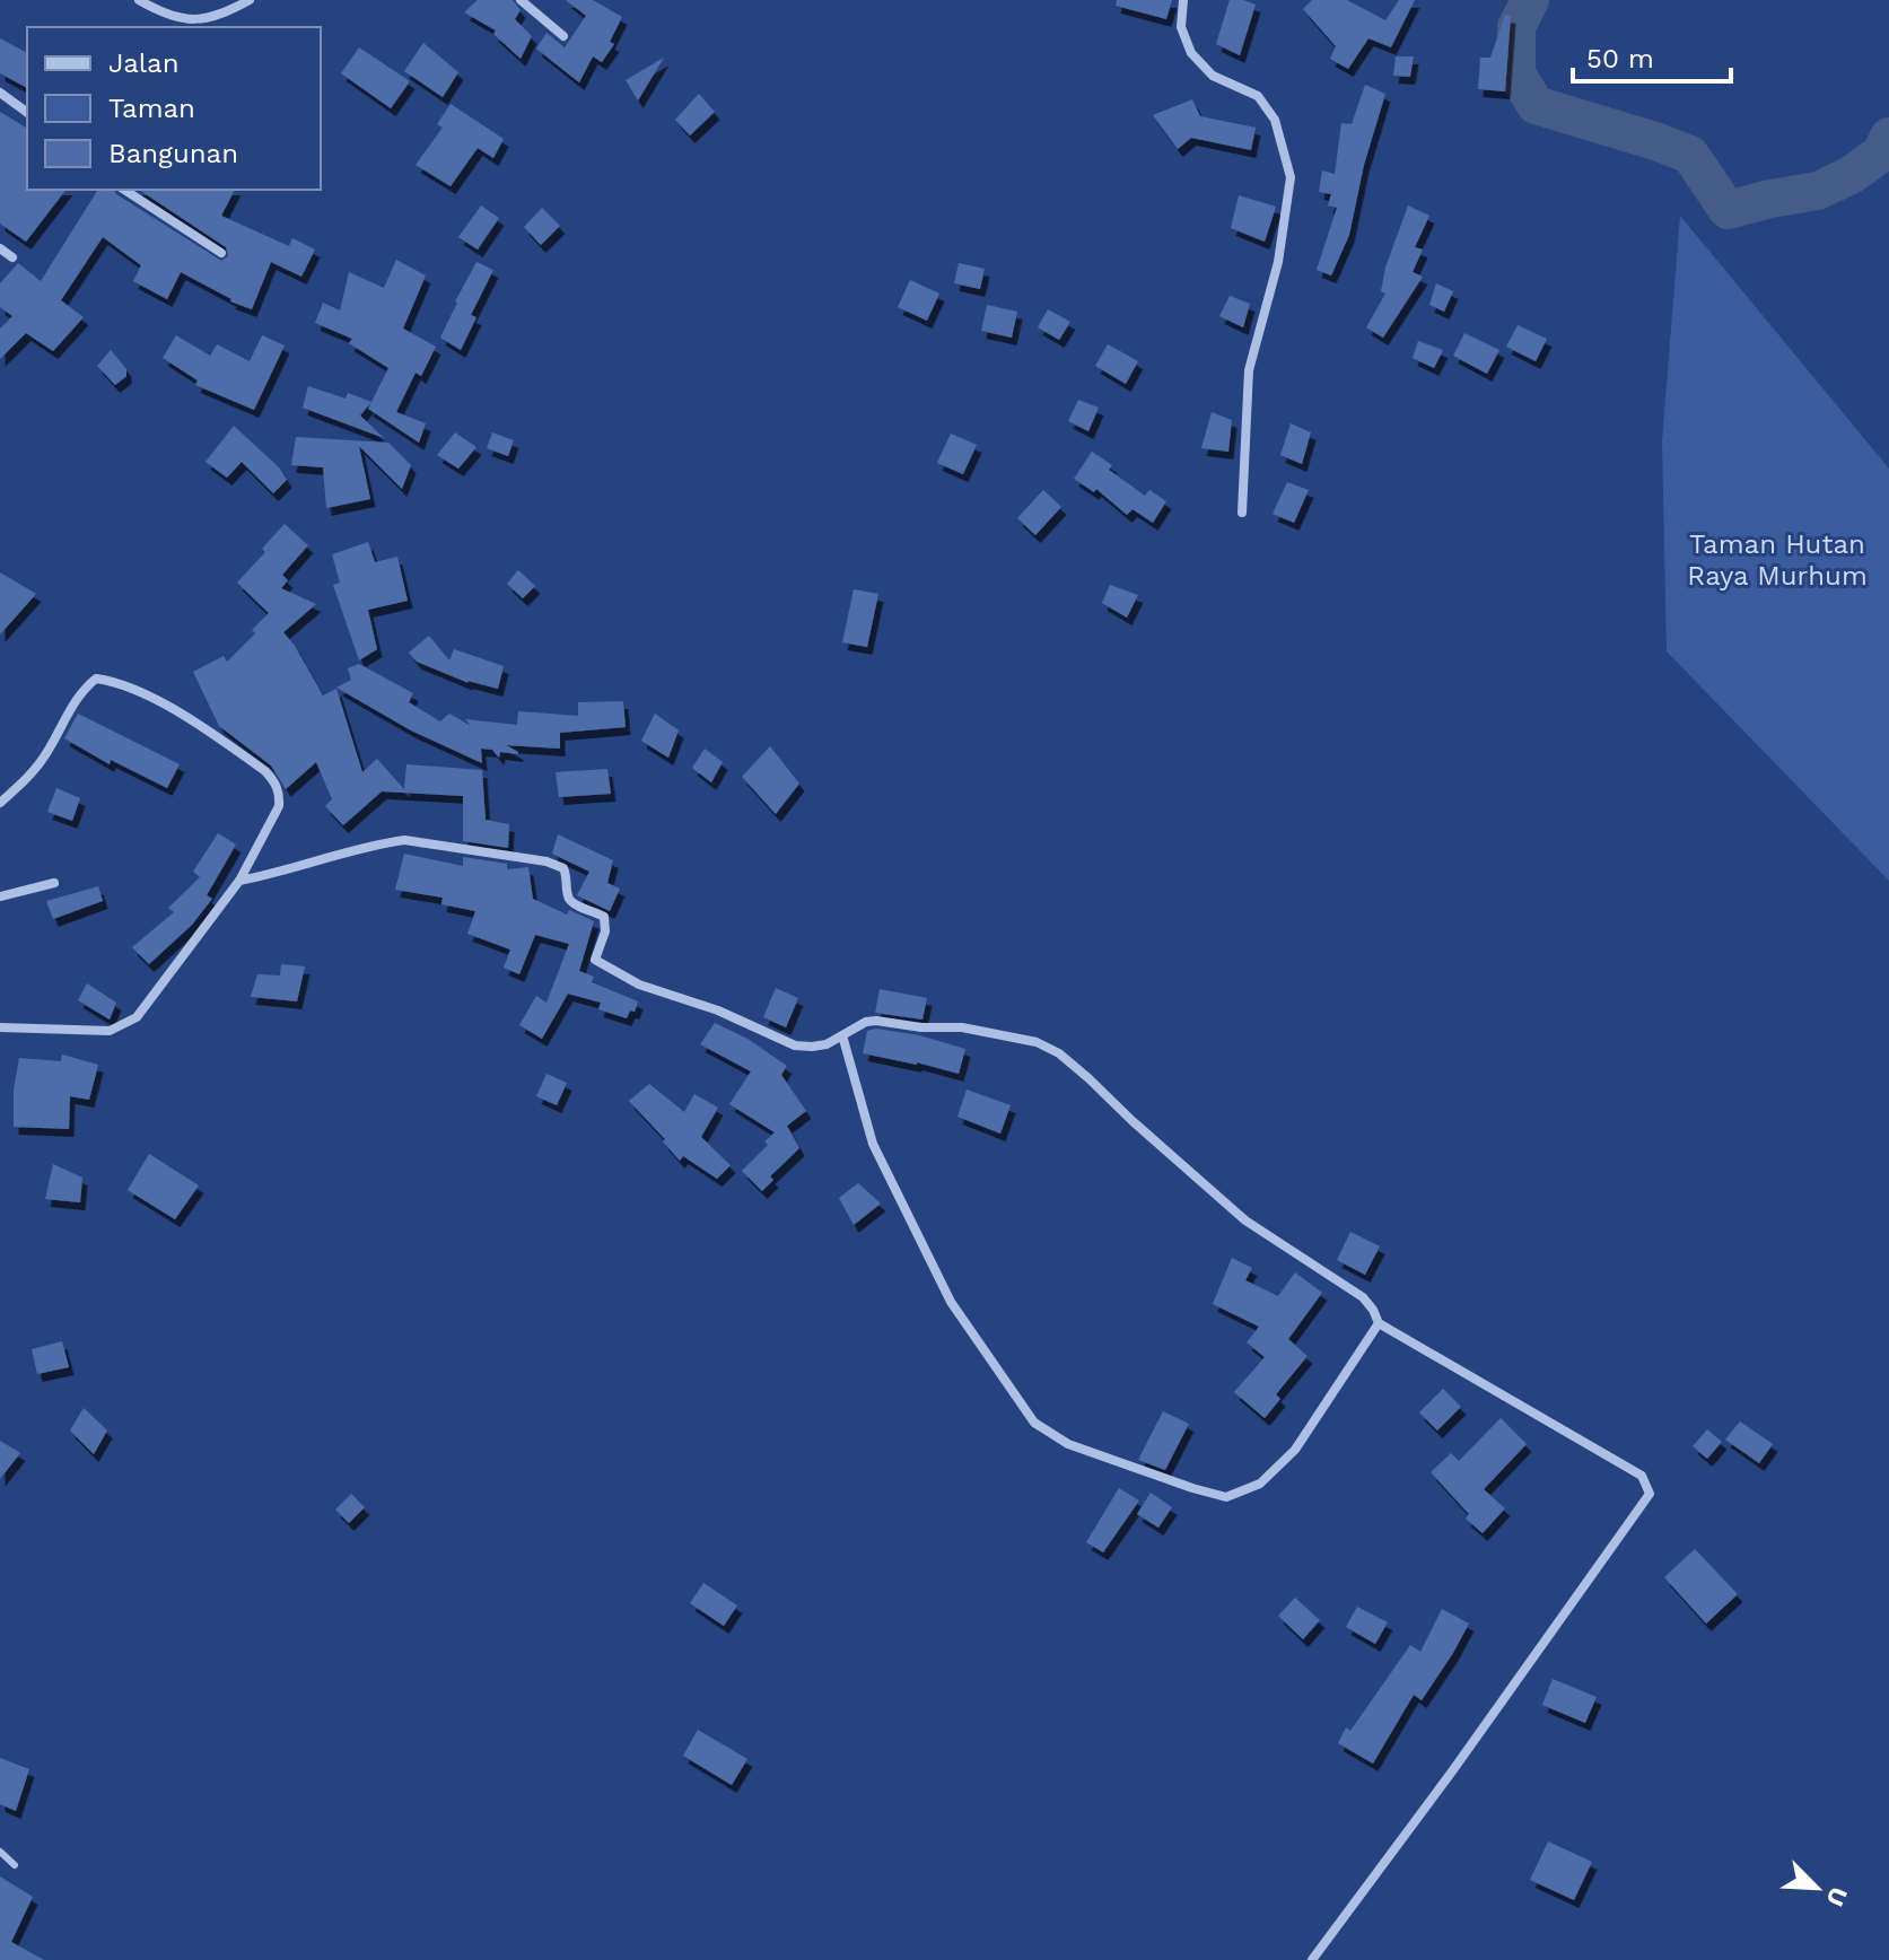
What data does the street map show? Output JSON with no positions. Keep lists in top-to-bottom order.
{
  "parks": ["Taman Hutan Raya Murhum"],
  "legend": ["Jalan", "Taman", "Bangunan"],
  "scale_bar": "50 m",
  "north": "bottom right"
}
